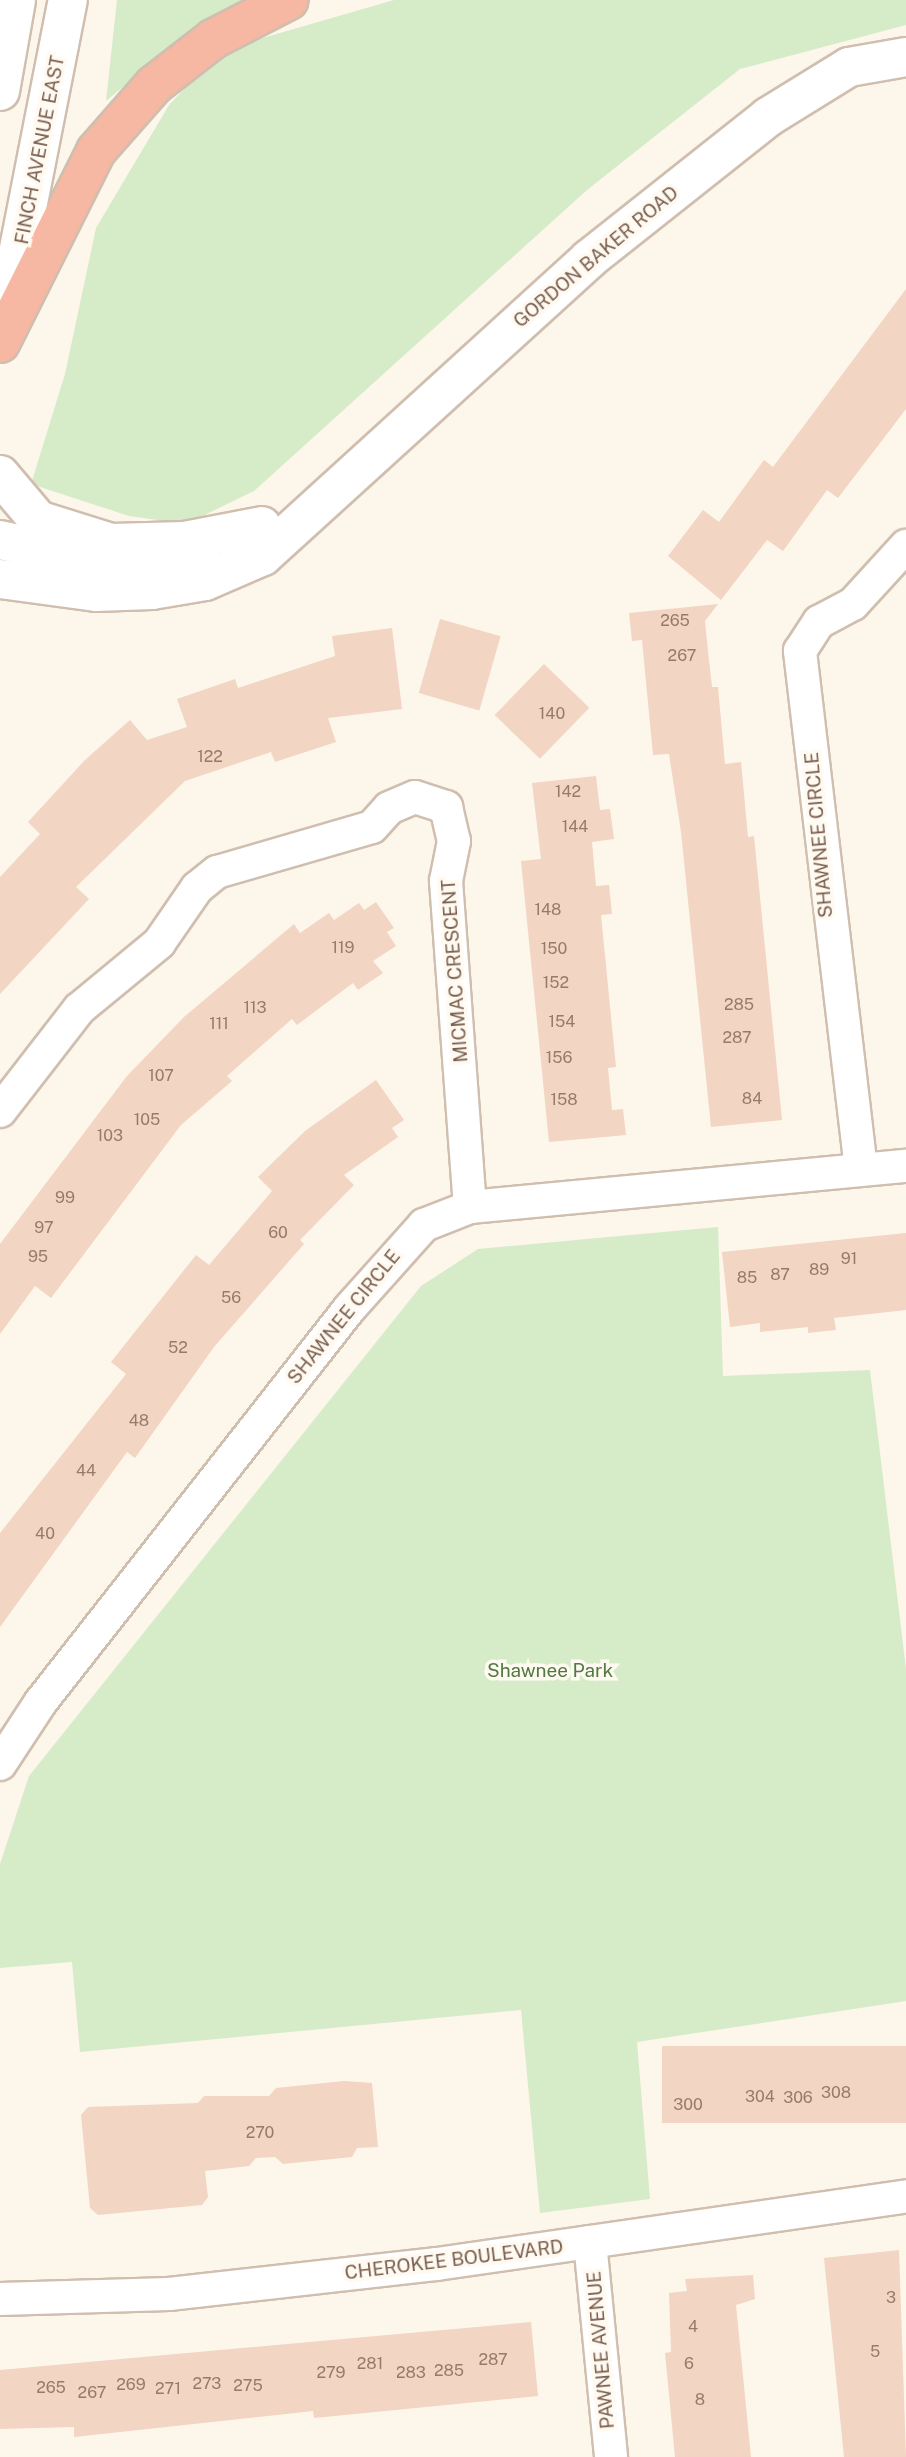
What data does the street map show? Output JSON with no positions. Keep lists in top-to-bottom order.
{
  "streets": {
    "street": [
      "FINCH AVENUE EAST",
      "GORDON BAKER ROAD",
      "SHAWNEE CIRCLE",
      "MICMAC CRESCENT",
      "CHEROKEE BOULEVARD",
      "PAWNEE AVENUE"
    ]
  },
  "crossings": [
    ["SHAWNEE CIRCLE", "MICMAC CRESCENT"],
    ["CHEROKEE BOULEVARD", "PAWNEE AVENUE"]
  ],
  "parks": ["Shawnee Park"],
  "house_numbers": [
    "265",
    "267",
    "140",
    "122",
    "142",
    "144",
    "148",
    "119",
    "150",
    "152",
    "285",
    "113",
    "154",
    "111",
    "287",
    "156",
    "107",
    "84",
    "158",
    "105",
    "103",
    "99",
    "97",
    "60",
    "95",
    "91",
    "89",
    "87",
    "85",
    "56",
    "52",
    "48",
    "44",
    "40",
    "308",
    "304",
    "306",
    "300",
    "270",
    "3",
    "4",
    "5",
    "287",
    "281",
    "6",
    "285",
    "279",
    "283",
    "273",
    "269",
    "275",
    "265",
    "271",
    "267",
    "8"
  ]
}
